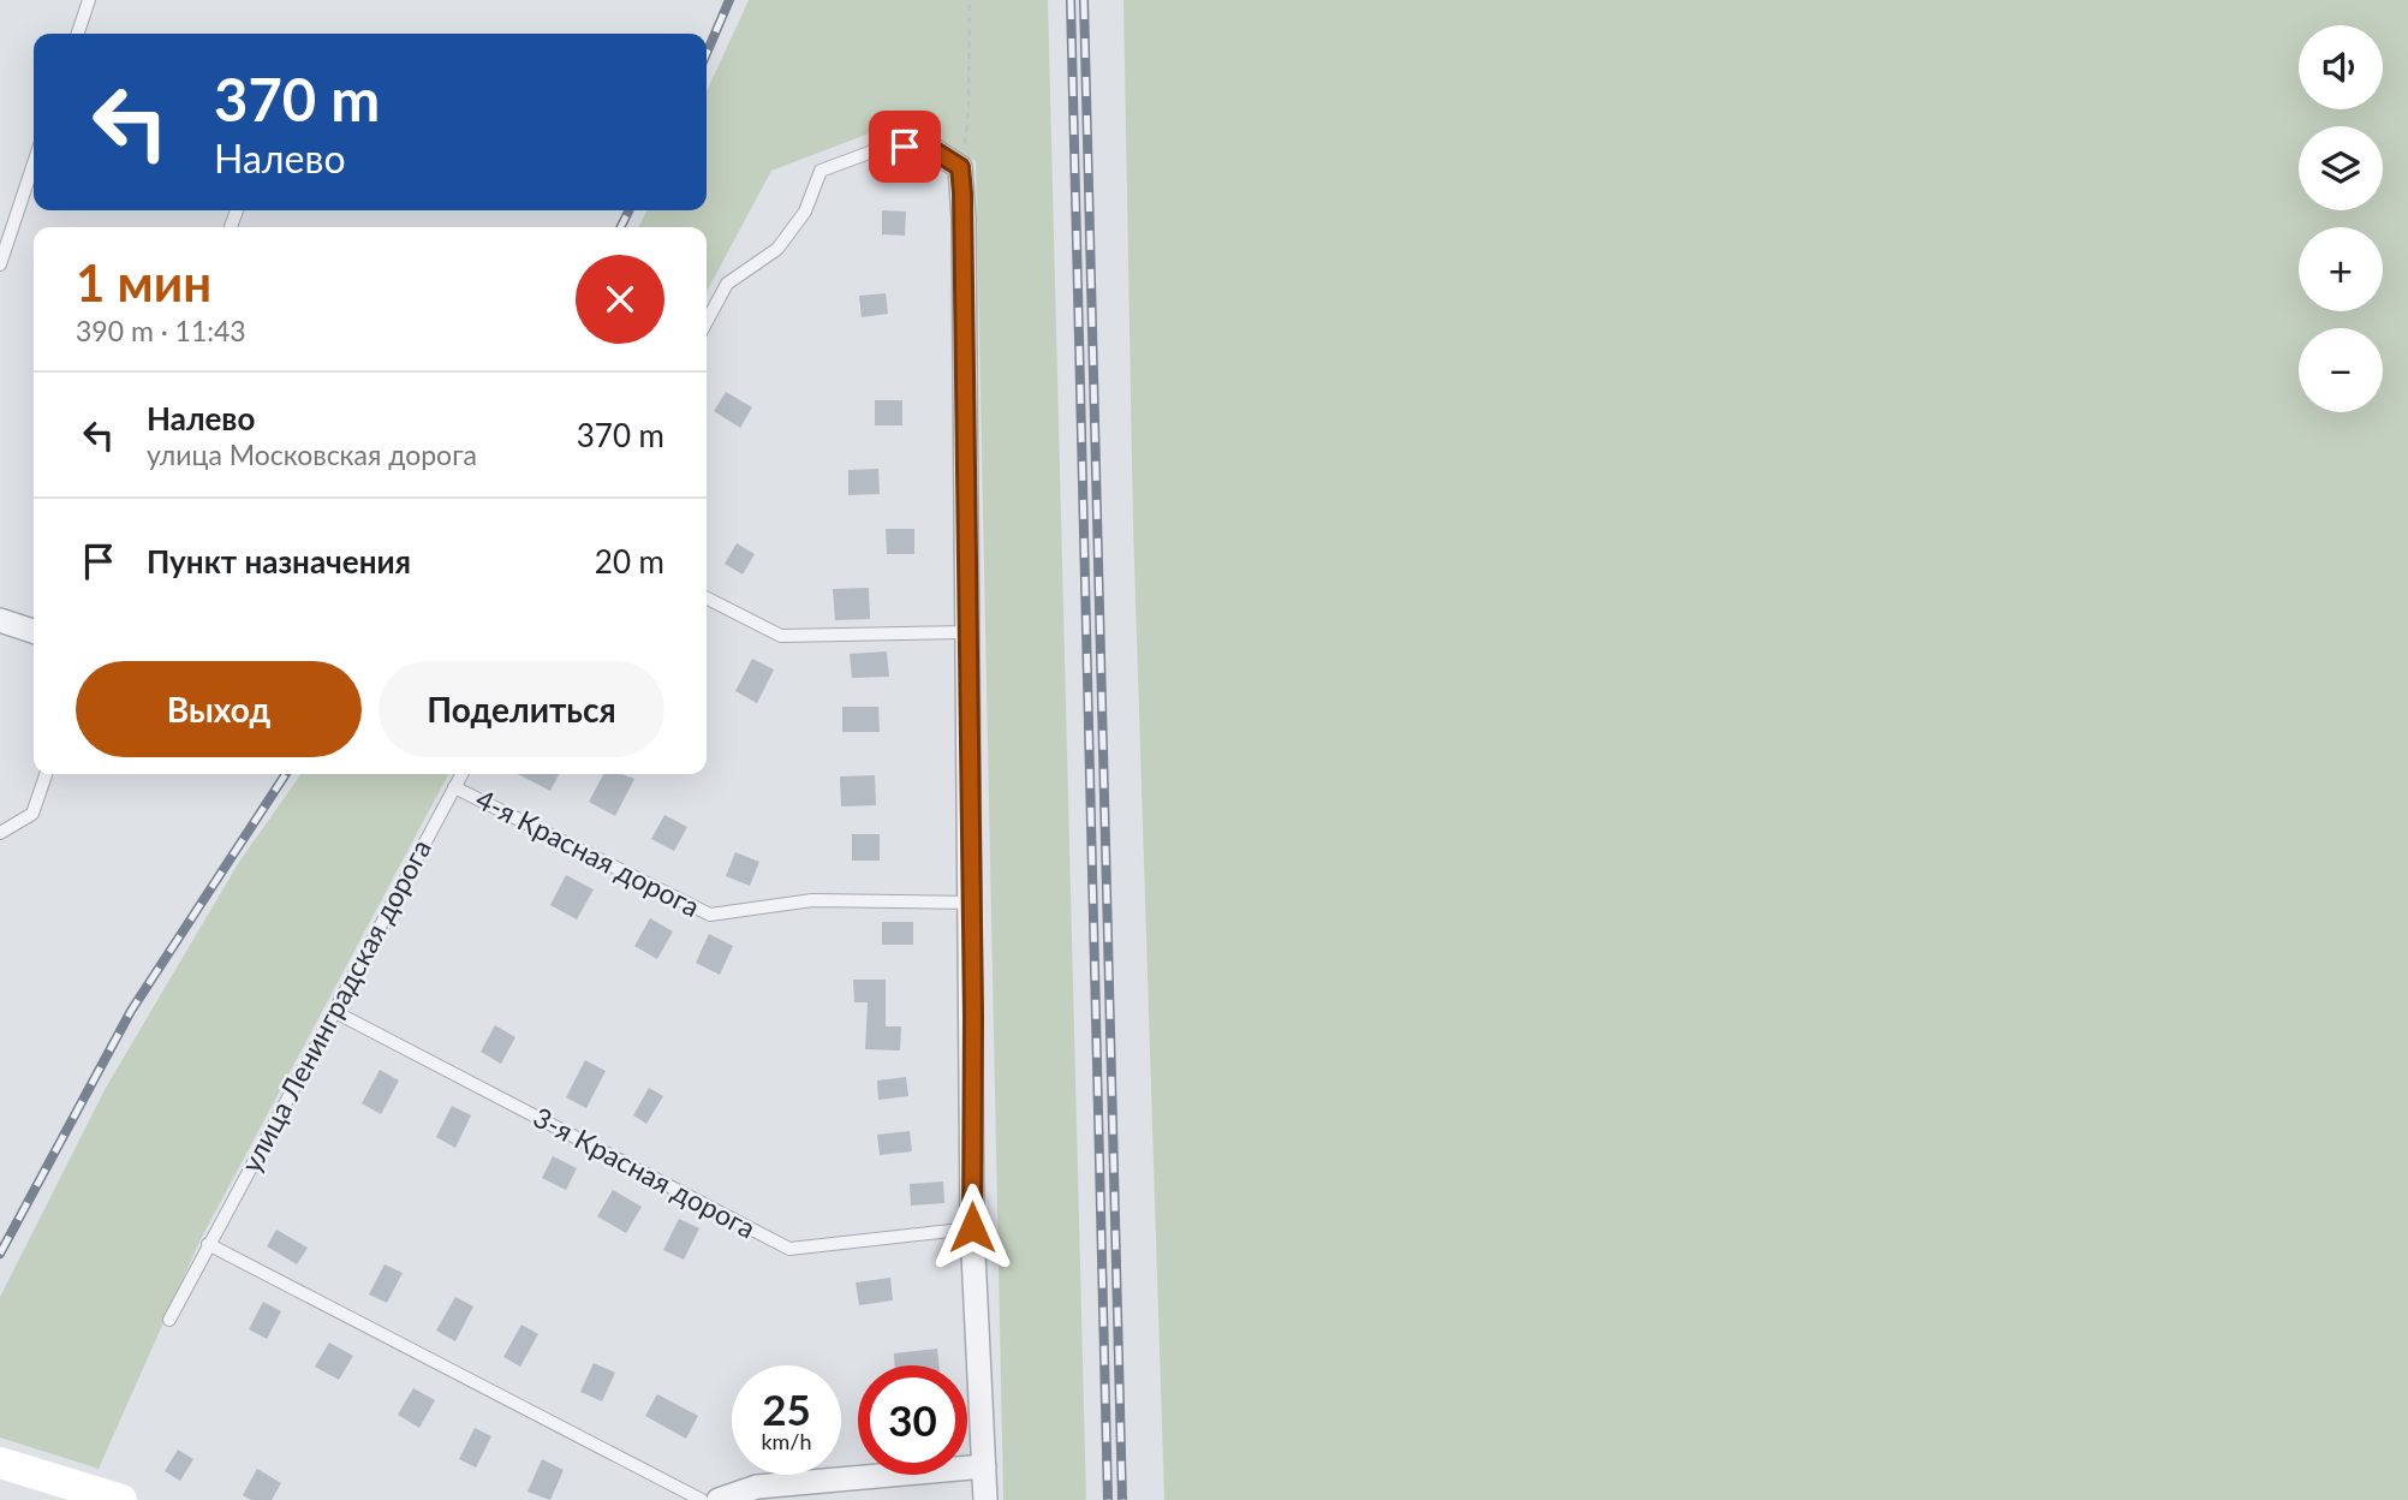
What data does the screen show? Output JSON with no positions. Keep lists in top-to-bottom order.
{
  "streets": {
    "lane": ["4-я Красная дорога", "улица Ленинградская дорога", "3-я Красная дорога"]
  },
  "crossings": [
    ["4-я Красная дорога", "улица Ленинградская дорога"],
    ["улица Ленинградская дорога", "3-я Красная дорога"]
  ],
  "page": {
    "map_buttons": ["+", "−"],
    "turn": ["370 m", "Налево"],
    "heading": ["1 мин", "390 m · 11:43"],
    "list": [
      {
        "name": "Налево",
        "note": "улица Московская дорога",
        "value": "370 m"
      },
      {
        "name": "Пункт назначения",
        "value": "20 m"
      }
    ],
    "buttons": ["Выход", "Поделиться"],
    "speed": "25 km/h",
    "limit": "30"
  }
}
